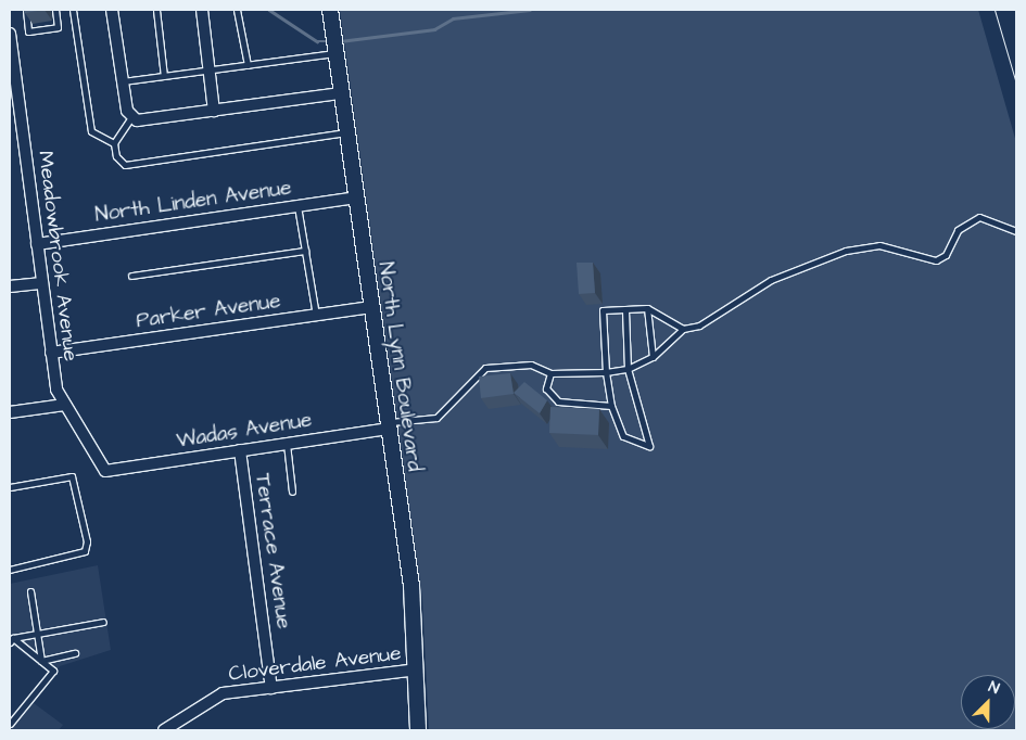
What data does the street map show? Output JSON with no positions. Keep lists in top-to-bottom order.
{
  "streets": {
    "street": [
      "North Linden Avenue",
      "Meadowbrook Avenue",
      "Parker Avenue",
      "North Lynn Boulevard",
      "Wadas Avenue",
      "Terrace Avenue",
      "Cloverdale Avenue"
    ]
  },
  "crossings": [
    ["North Linden Avenue", "Meadowbrook Avenue"],
    ["North Linden Avenue", "North Lynn Boulevard"],
    ["Meadowbrook Avenue", "Parker Avenue"],
    ["Meadowbrook Avenue", "Wadas Avenue"],
    ["Parker Avenue", "North Lynn Boulevard"],
    ["North Lynn Boulevard", "Wadas Avenue"],
    ["North Lynn Boulevard", "Cloverdale Avenue"],
    ["Wadas Avenue", "Terrace Avenue"],
    ["Terrace Avenue", "Cloverdale Avenue"]
  ],
  "north": "top right"
}
